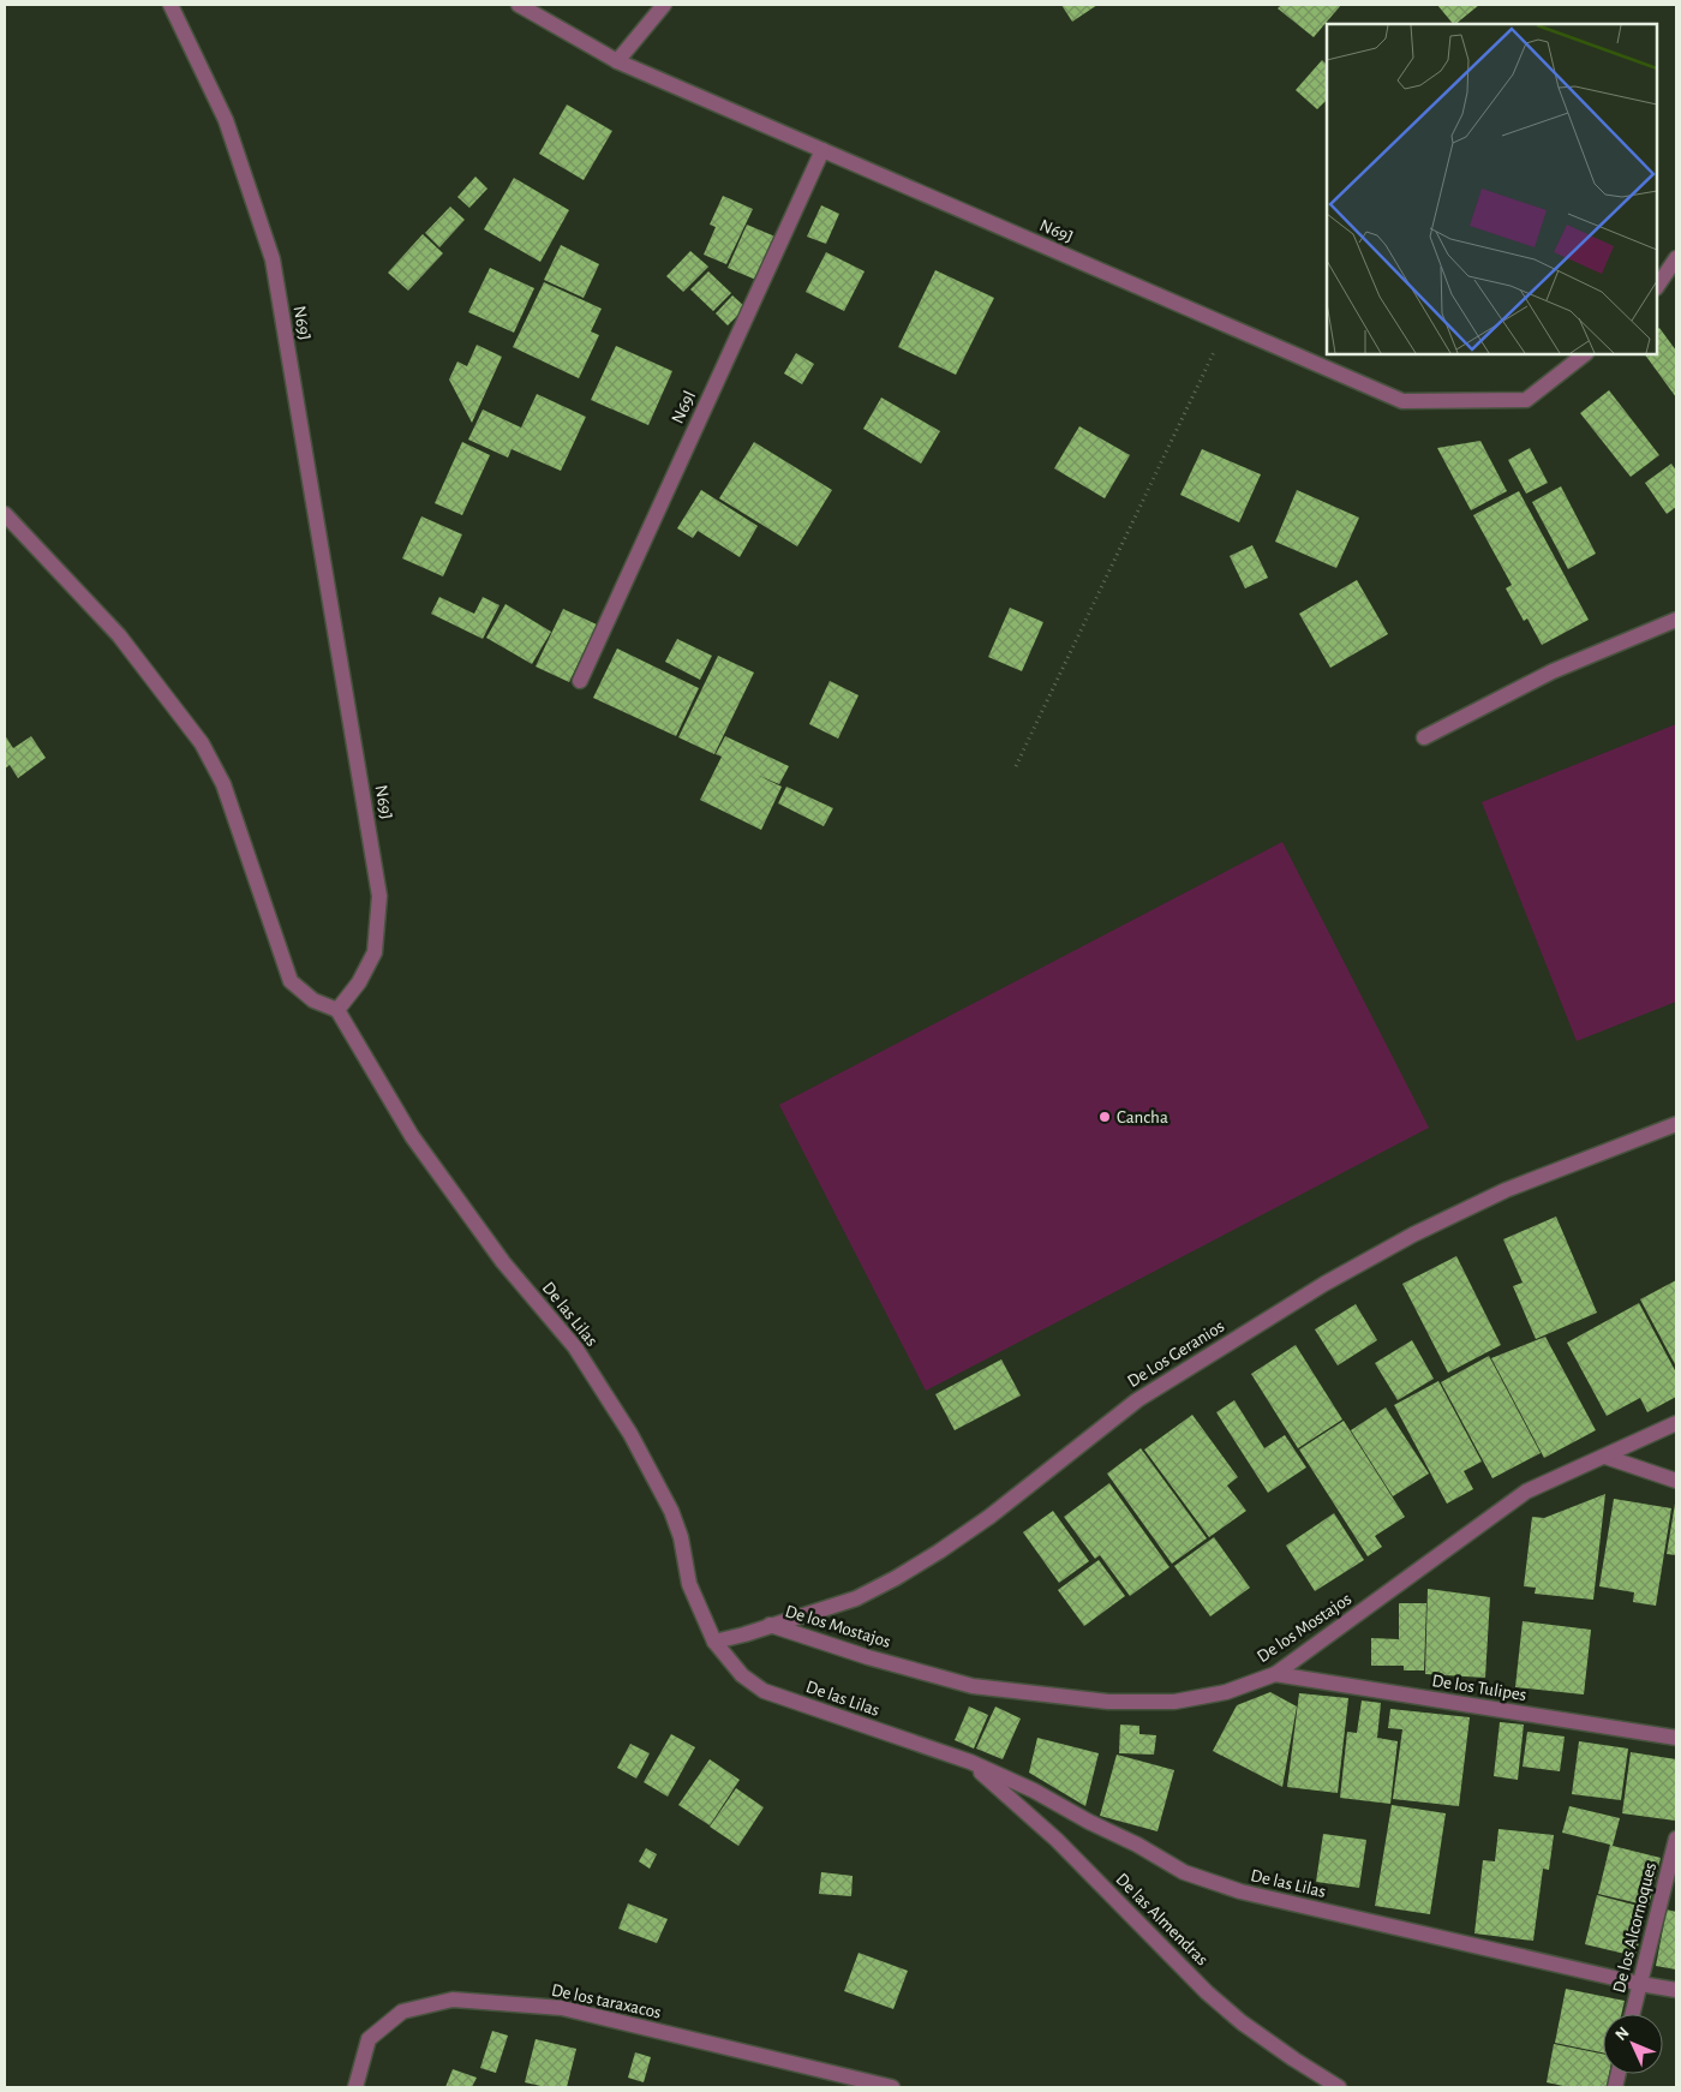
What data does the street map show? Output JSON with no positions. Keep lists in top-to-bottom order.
{
  "streets": {
    "street": [
      "N69J",
      "N69l",
      "De las Lilas",
      "De Los Geranios",
      "De los Mostajos",
      "De los Tulipes",
      "De las Almendras",
      "De los Alcornoques",
      "De los taraxacos"
    ]
  },
  "crossings": [
    ["N69J", "N69l"],
    ["N69J", "De las Lilas"],
    ["De las Lilas", "De Los Geranios"],
    ["De las Lilas", "De las Almendras"],
    ["De las Lilas", "De los Alcornoques"],
    ["De Los Geranios", "De los Mostajos"],
    ["De los Mostajos", "De los Tulipes"]
  ],
  "places": ["Cancha"],
  "north": "top left"
}
